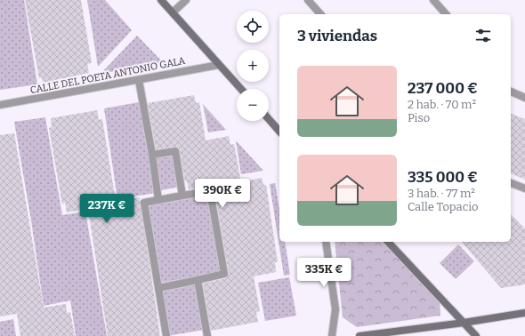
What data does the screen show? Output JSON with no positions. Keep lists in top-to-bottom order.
{
  "streets": {
    "street": ["CALLE DEL POETA ANTONIO GALA"]
  },
  "page": {
    "map_buttons": ["+", "−"],
    "heading": "3 viviendas",
    "list": [
      {
        "name": "237 000 €",
        "note": "2 hab. · 70 m² · Piso"
      },
      {
        "name": "335 000 €",
        "note": "3 hab. · 77 m² · Calle Topacio"
      }
    ],
    "price": ["390K €", "237K €", "335K €"]
  }
}
